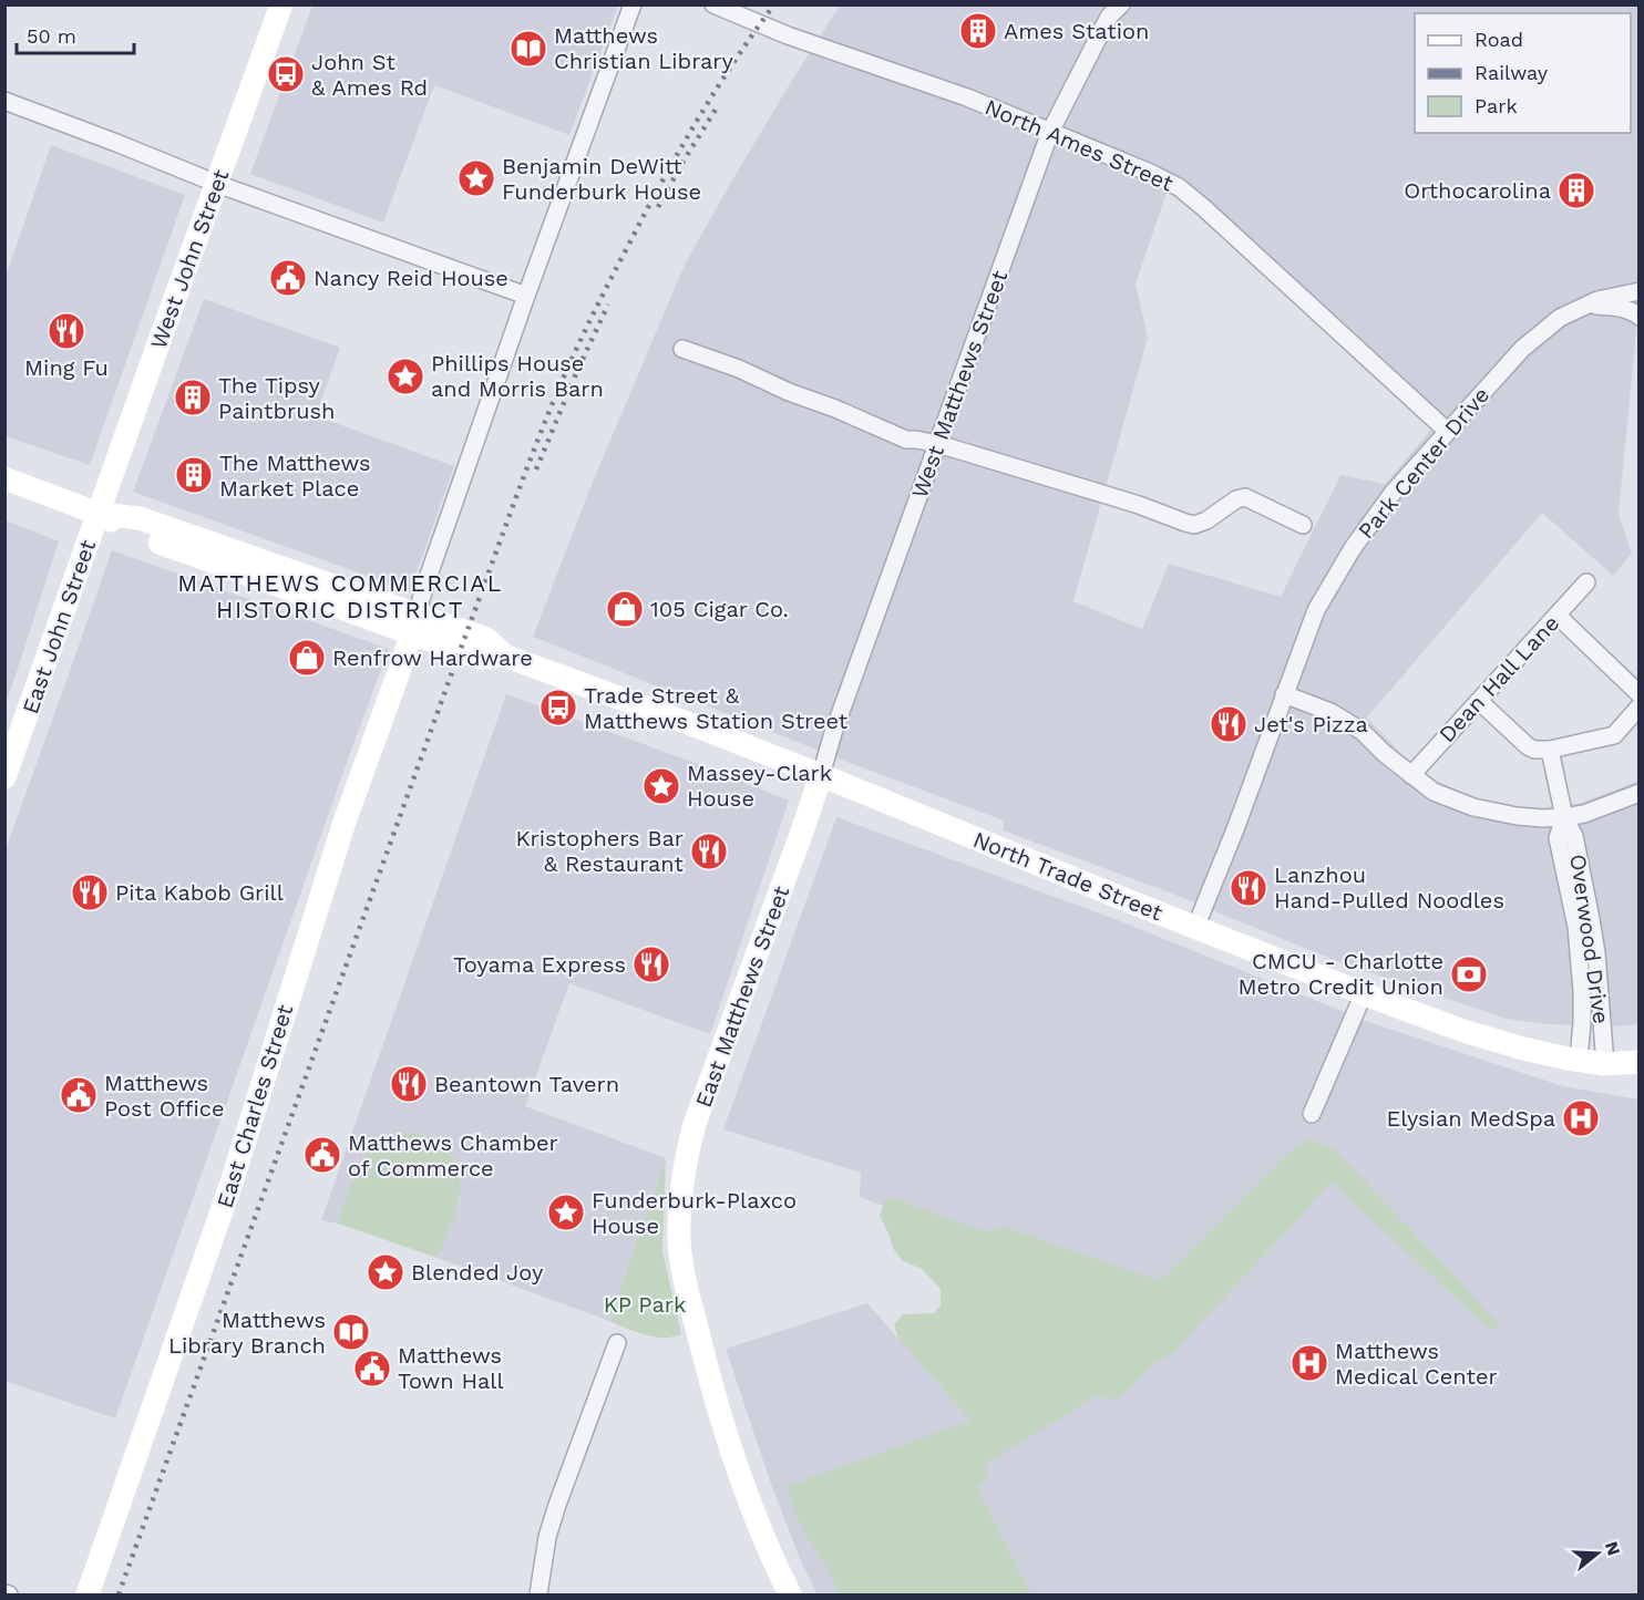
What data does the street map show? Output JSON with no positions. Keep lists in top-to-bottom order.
{
  "streets": {
    "main road": [
      "West John Street",
      "East John Street",
      "North Trade Street",
      "East Matthews Street",
      "East Charles Street"
    ],
    "street": [
      "North Ames Street",
      "West Matthews Street",
      "Park Center Drive",
      "Dean Hall Lane",
      "Overwood Drive"
    ]
  },
  "crossings": [
    ["North Ames Street", "West Matthews Street"],
    ["North Ames Street", "Park Center Drive"],
    ["West John Street", "East John Street"],
    ["West John Street", "North Trade Street"],
    ["West Matthews Street", "North Trade Street"],
    ["West Matthews Street", "East Matthews Street"],
    ["Park Center Drive", "North Trade Street"],
    ["East John Street", "North Trade Street"],
    ["North Trade Street", "Overwood Drive"],
    ["North Trade Street", "East Matthews Street"],
    ["North Trade Street", "East Charles Street"]
  ],
  "districts": ["MATTHEWS COMMERCIAL HISTORIC DISTRICT"],
  "parks": ["KP Park"],
  "places": {
    "building": [
      "Ames Station",
      "Orthocarolina",
      "The Tipsy Paintbrush",
      "The Matthews Market Place"
    ],
    "library": ["Matthews Christian Library", "Matthews Library Branch"],
    "bus stop": ["John St & Ames Rd", "Trade Street & Matthews Station Street"],
    "place": [
      "Benjamin DeWitt Funderburk House",
      "Phillips House and Morris Barn",
      "Massey-Clark House",
      "Funderburk-Plaxco House",
      "Blended Joy"
    ],
    "public building": [
      "Nancy Reid House",
      "Matthews Post Office",
      "Matthews Chamber of Commerce",
      "Matthews Town Hall"
    ],
    "restaurant": [
      "Ming Fu",
      "Jet's Pizza",
      "Kristophers Bar & Restaurant",
      "Lanzhou Hand-Pulled Noodles",
      "Pita Kabob Grill",
      "Toyama Express",
      "Beantown Tavern"
    ],
    "shop": ["105 Cigar Co.", "Renfrow Hardware"],
    "bank": ["CMCU - Charlotte Metro Credit Union"],
    "hospital": ["Elysian MedSpa", "Matthews Medical Center"]
  },
  "legend": ["Road", "Railway", "Park"],
  "scale_bar": "50 m",
  "north": "right"
}
